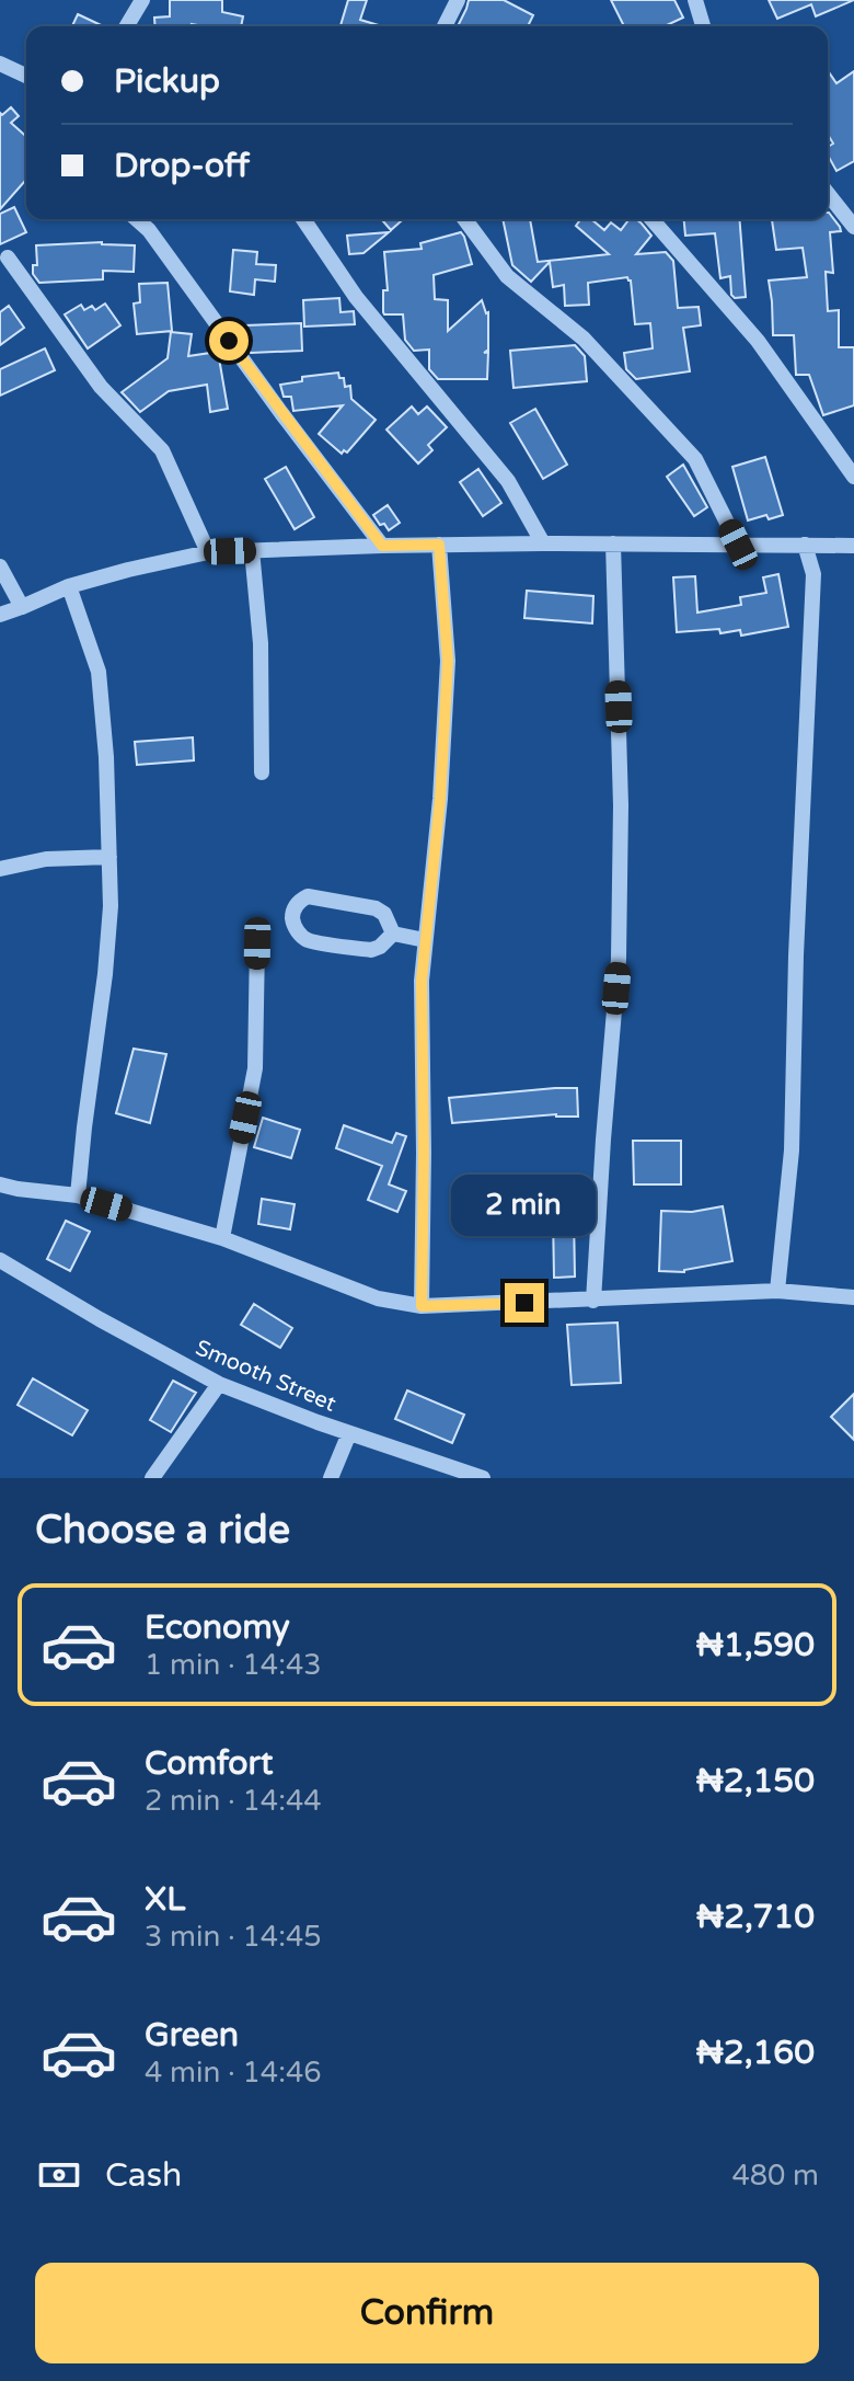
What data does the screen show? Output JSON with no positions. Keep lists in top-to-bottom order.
{
  "streets": {
    "street": ["Smooth Street"]
  },
  "page": {
    "banner": ["Pickup", "Drop-off"],
    "bubble": "2 min",
    "heading": "Choose a ride",
    "list": [
      {
        "name": "Economy",
        "note": "1 min · 14:43",
        "value": "₦1,590"
      },
      {
        "name": "Comfort",
        "note": "2 min · 14:44",
        "value": "₦2,150"
      },
      {
        "name": "XL",
        "note": "3 min · 14:45",
        "value": "₦2,710"
      },
      {
        "name": "Green",
        "note": "4 min · 14:46",
        "value": "₦2,160"
      }
    ],
    "pay": ["Cash", "480 m"],
    "buttons": "Confirm"
  }
}
